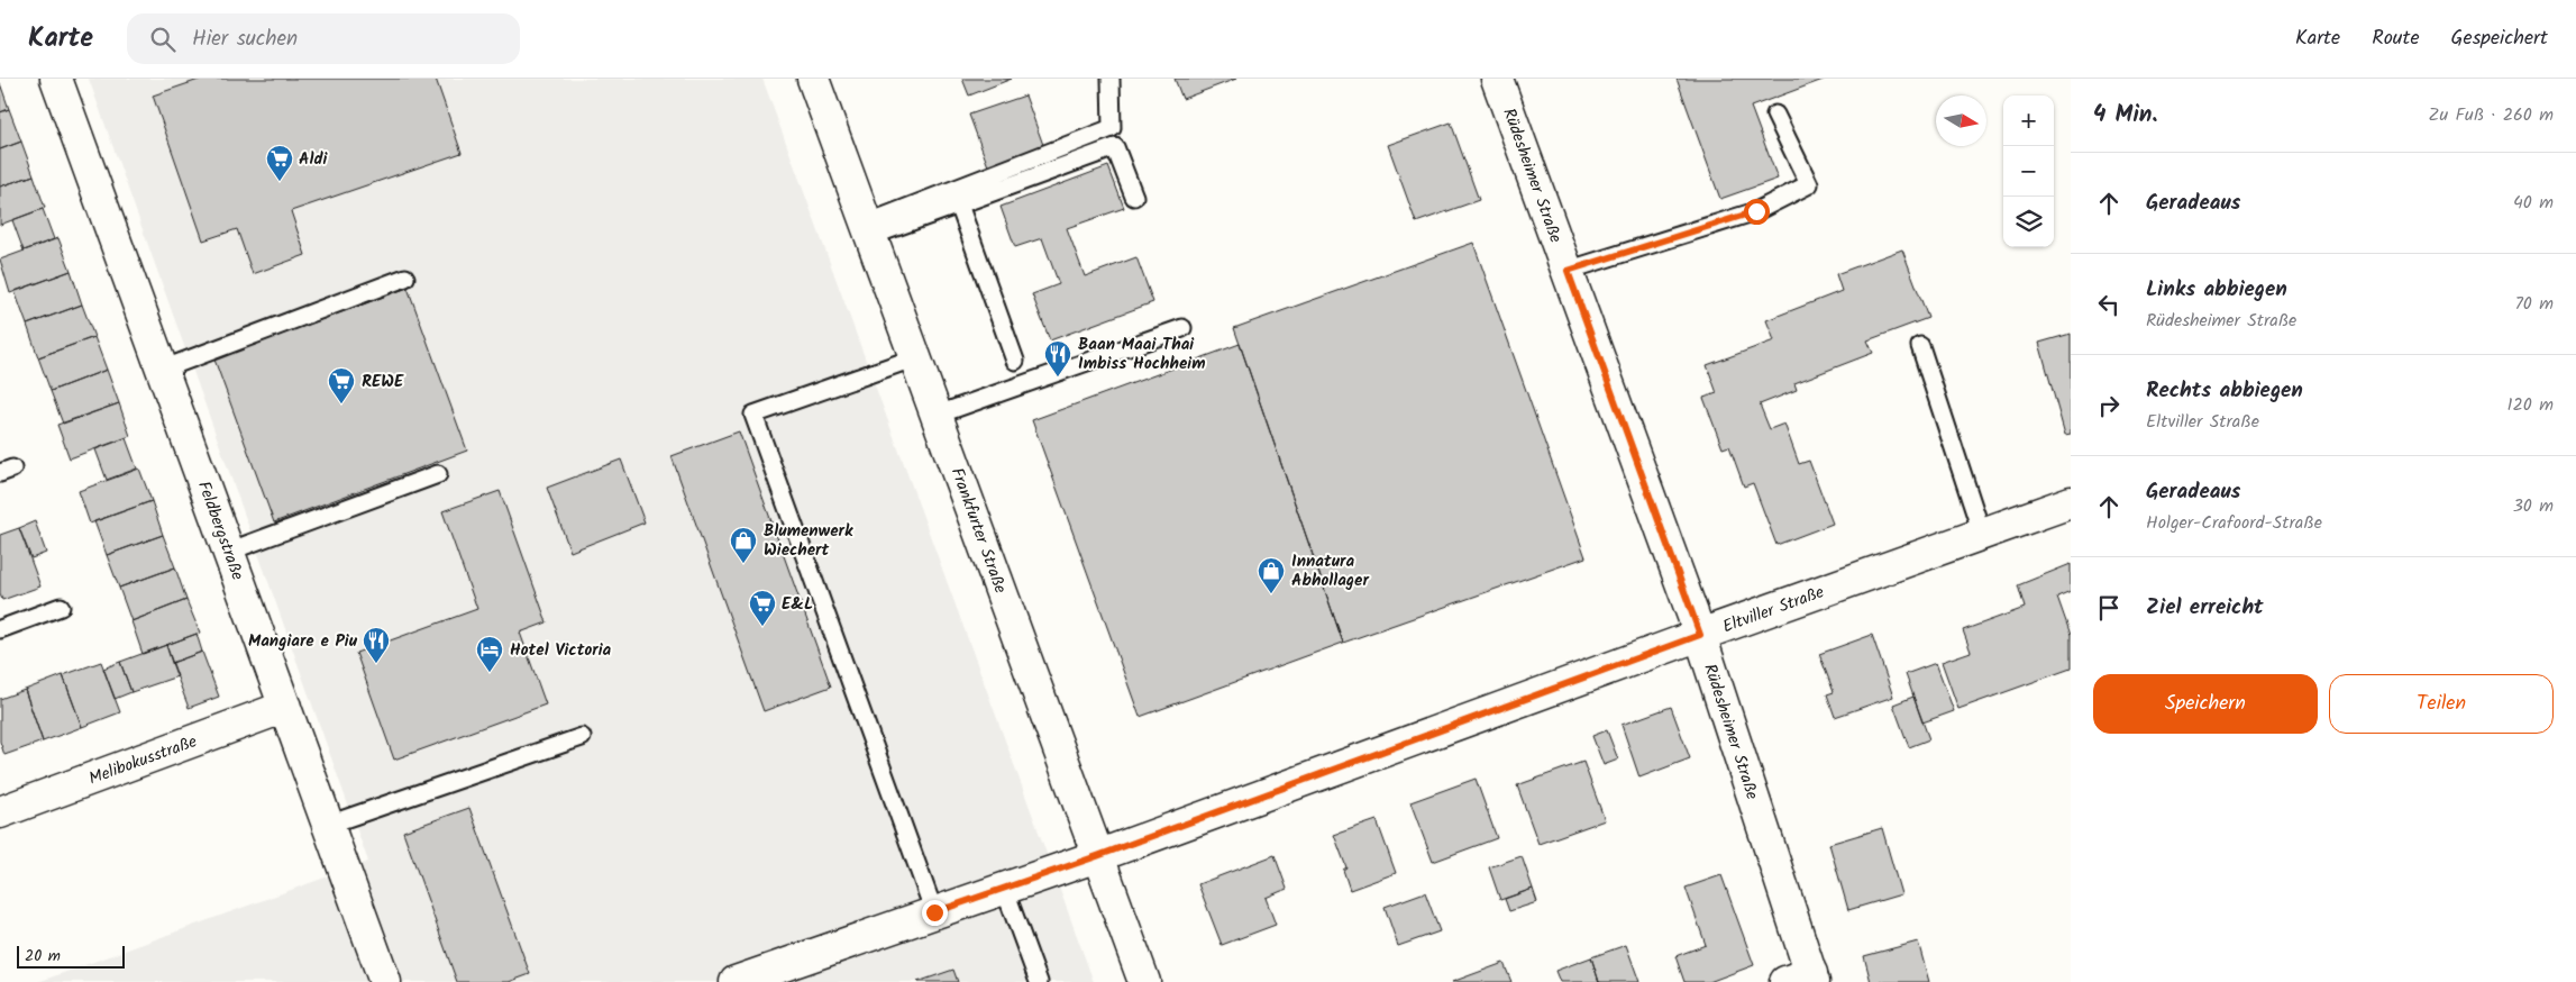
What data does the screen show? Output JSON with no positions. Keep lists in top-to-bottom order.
{
  "streets": {
    "street": [
      "Rüdesheimer Straße",
      "Feldbergstraße",
      "Frankfurter Straße",
      "Eltviller Straße",
      "Melibokusstraße"
    ]
  },
  "crossings": [
    ["Rüdesheimer Straße", "Eltviller Straße"],
    ["Feldbergstraße", "Melibokusstraße"],
    ["Frankfurter Straße", "Eltviller Straße"]
  ],
  "places": {
    "supermarket": ["Aldi", "REWE", "E&L"],
    "restaurant": ["Baan Maai Thai Imbiss Hochheim", "Mangiare e Piu"],
    "shop": ["Blumenwerk Wiechert", "Innatura Abhollager"],
    "hotel": ["Hotel Victoria"]
  },
  "scale_bar": "20 m",
  "north": "right",
  "page": {
    "header": "Karte",
    "search": "Hier suchen",
    "nav": ["Karte", "Route", "Gespeichert"],
    "heading": ["4 Min.", "Zu Fuß · 260 m"],
    "map_buttons": ["+", "−"],
    "list": [
      ["Geradeaus", "40 m"],
      ["Links abbiegen", "Rüdesheimer Straße", "70 m"],
      ["Rechts abbiegen", "Eltviller Straße", "120 m"],
      ["Geradeaus", "Holger-Crafoord-Straße", "30 m"],
      "Ziel erreicht"
    ],
    "buttons": ["Speichern", "Teilen"],
    "scale": "20 m"
  }
}
